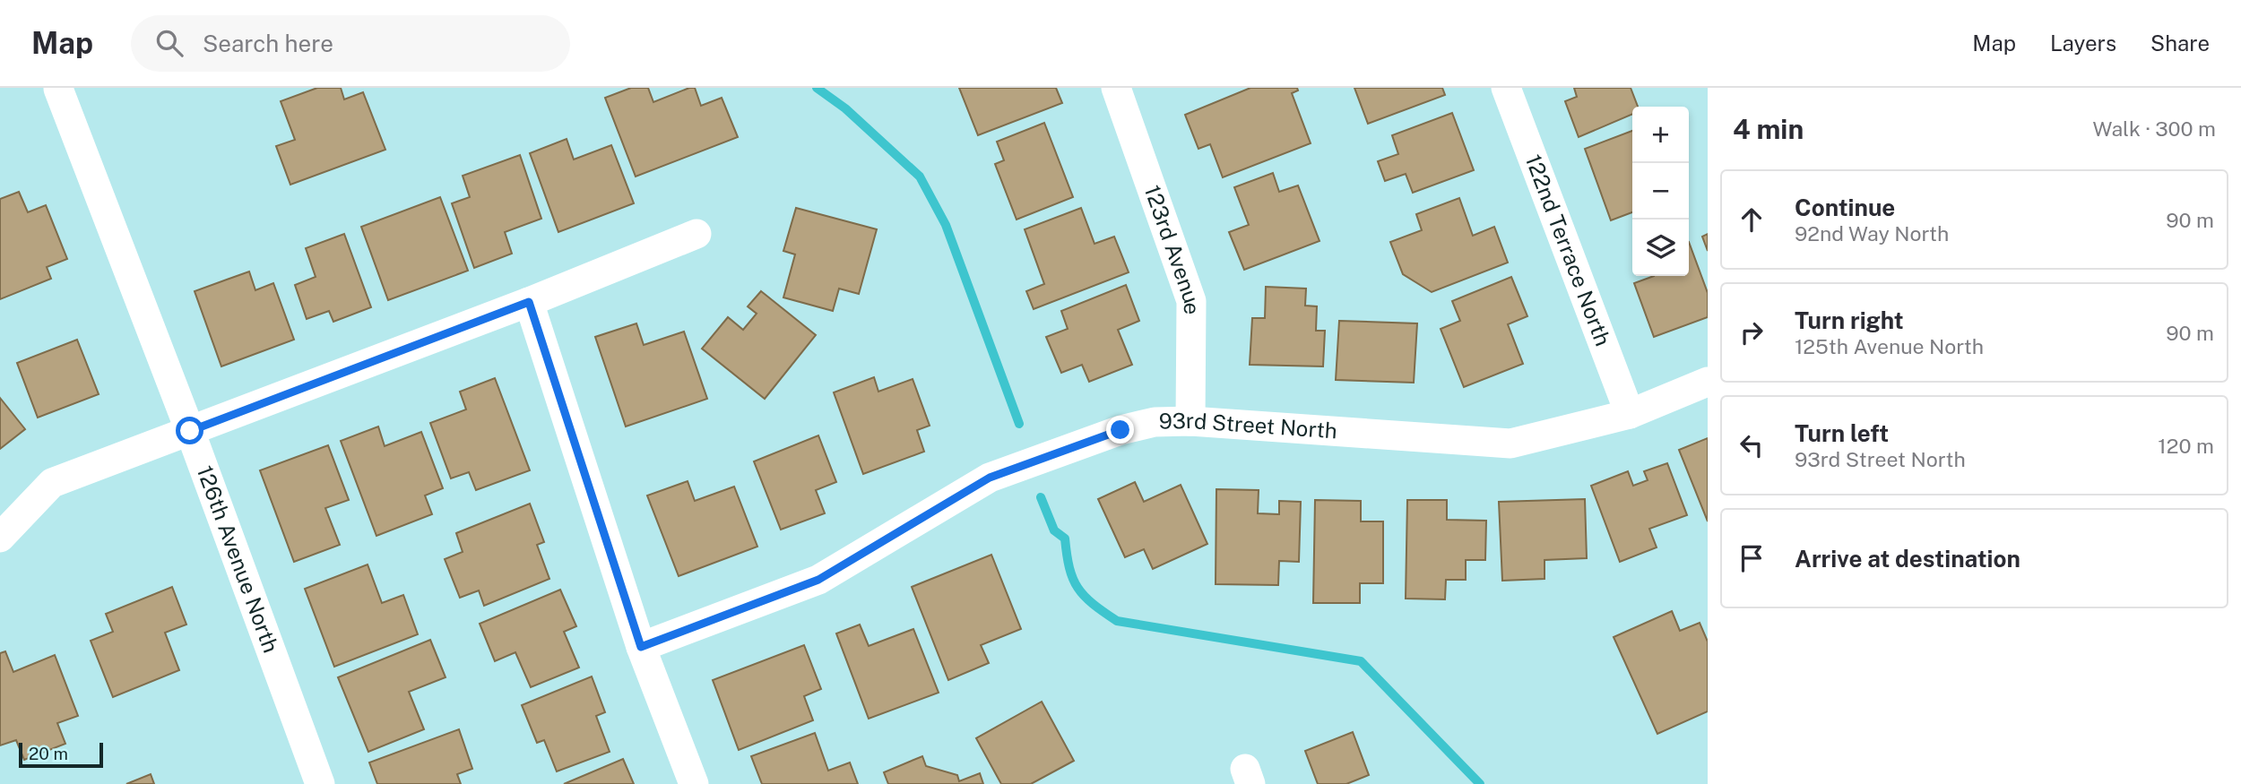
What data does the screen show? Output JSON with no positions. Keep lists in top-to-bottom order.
{
  "streets": {
    "street": [
      "122nd Terrace North",
      "123rd Avenue",
      "93rd Street North",
      "126th Avenue North"
    ]
  },
  "crossings": [
    ["122nd Terrace North", "93rd Street North"],
    ["123rd Avenue", "93rd Street North"]
  ],
  "scale_bar": "20 m",
  "page": {
    "header": "Map",
    "search": "Search here",
    "nav": ["Map", "Layers", "Share"],
    "heading": ["4 min", "Walk · 300 m"],
    "map_buttons": ["+", "−"],
    "list": [
      ["Continue", "92nd Way North", "90 m"],
      ["Turn right", "125th Avenue North", "90 m"],
      ["Turn left", "93rd Street North", "120 m"],
      "Arrive at destination"
    ],
    "scale": "20 m"
  }
}
